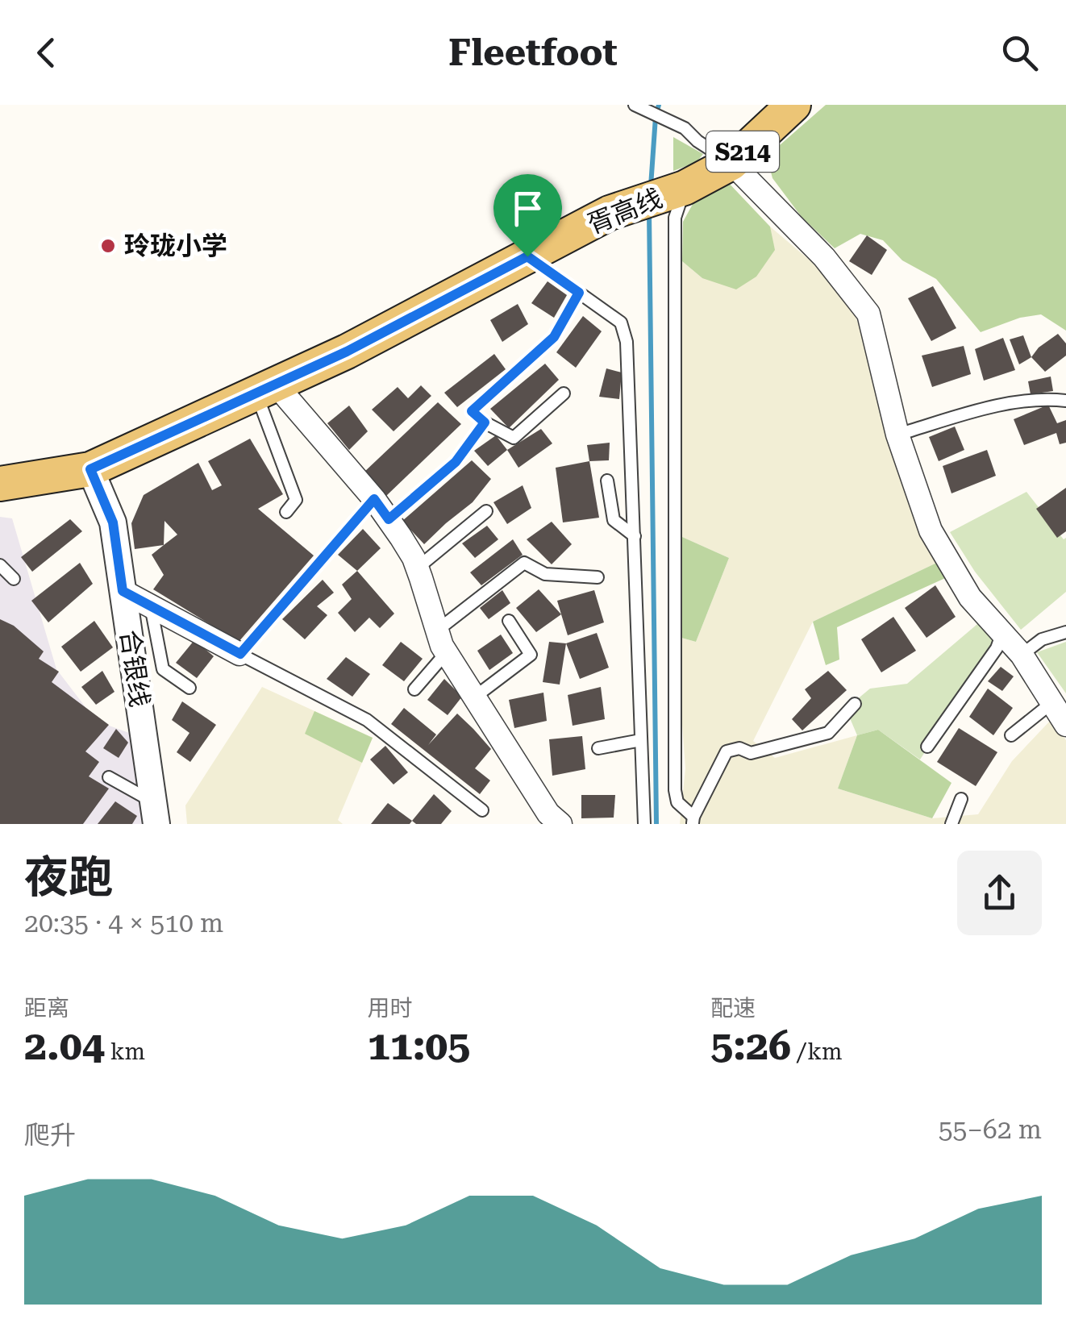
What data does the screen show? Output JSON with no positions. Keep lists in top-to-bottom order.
{
  "streets": {
    "main road": ["S214", "胥高线"],
    "street": ["合银线"]
  },
  "crossings": [
    ["胥高线", "合银线"]
  ],
  "places": ["玲珑小学"],
  "page": {
    "header": "Fleetfoot",
    "heading": ["夜跑", "20:35 · 4 × 510 m"],
    "stats": [
      ["距离", "2.04 km"],
      ["用时", "11:05"],
      ["配速", "5:26 /km"]
    ],
    "chart": ["爬升", "55–62 m"]
  }
}
